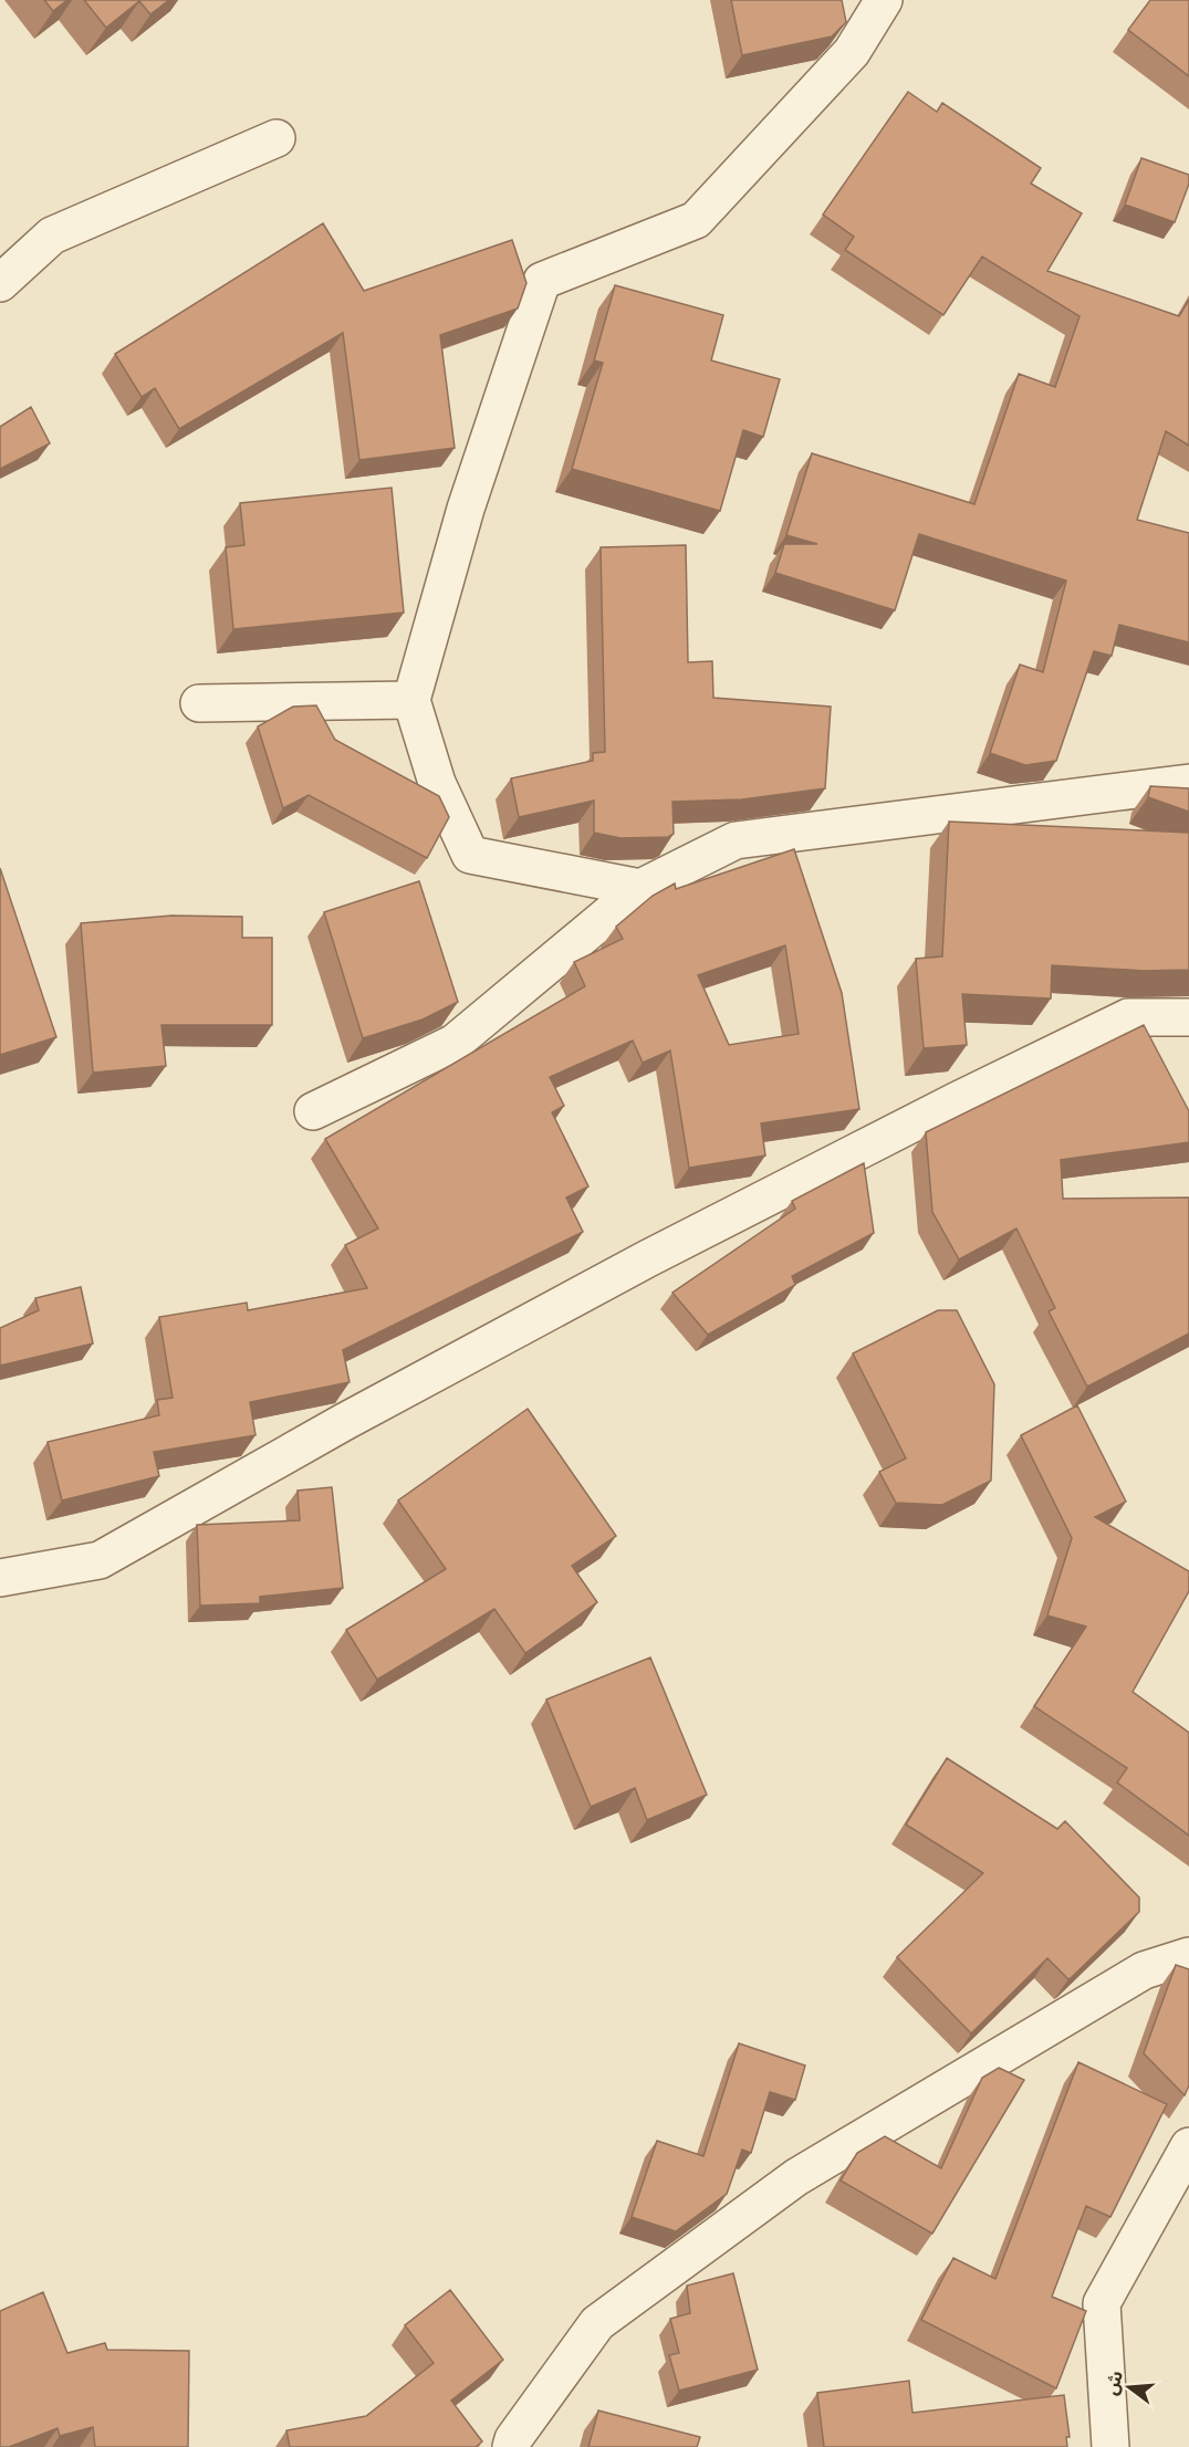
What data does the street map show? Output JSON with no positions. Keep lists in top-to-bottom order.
{
  "north": "left"
}
